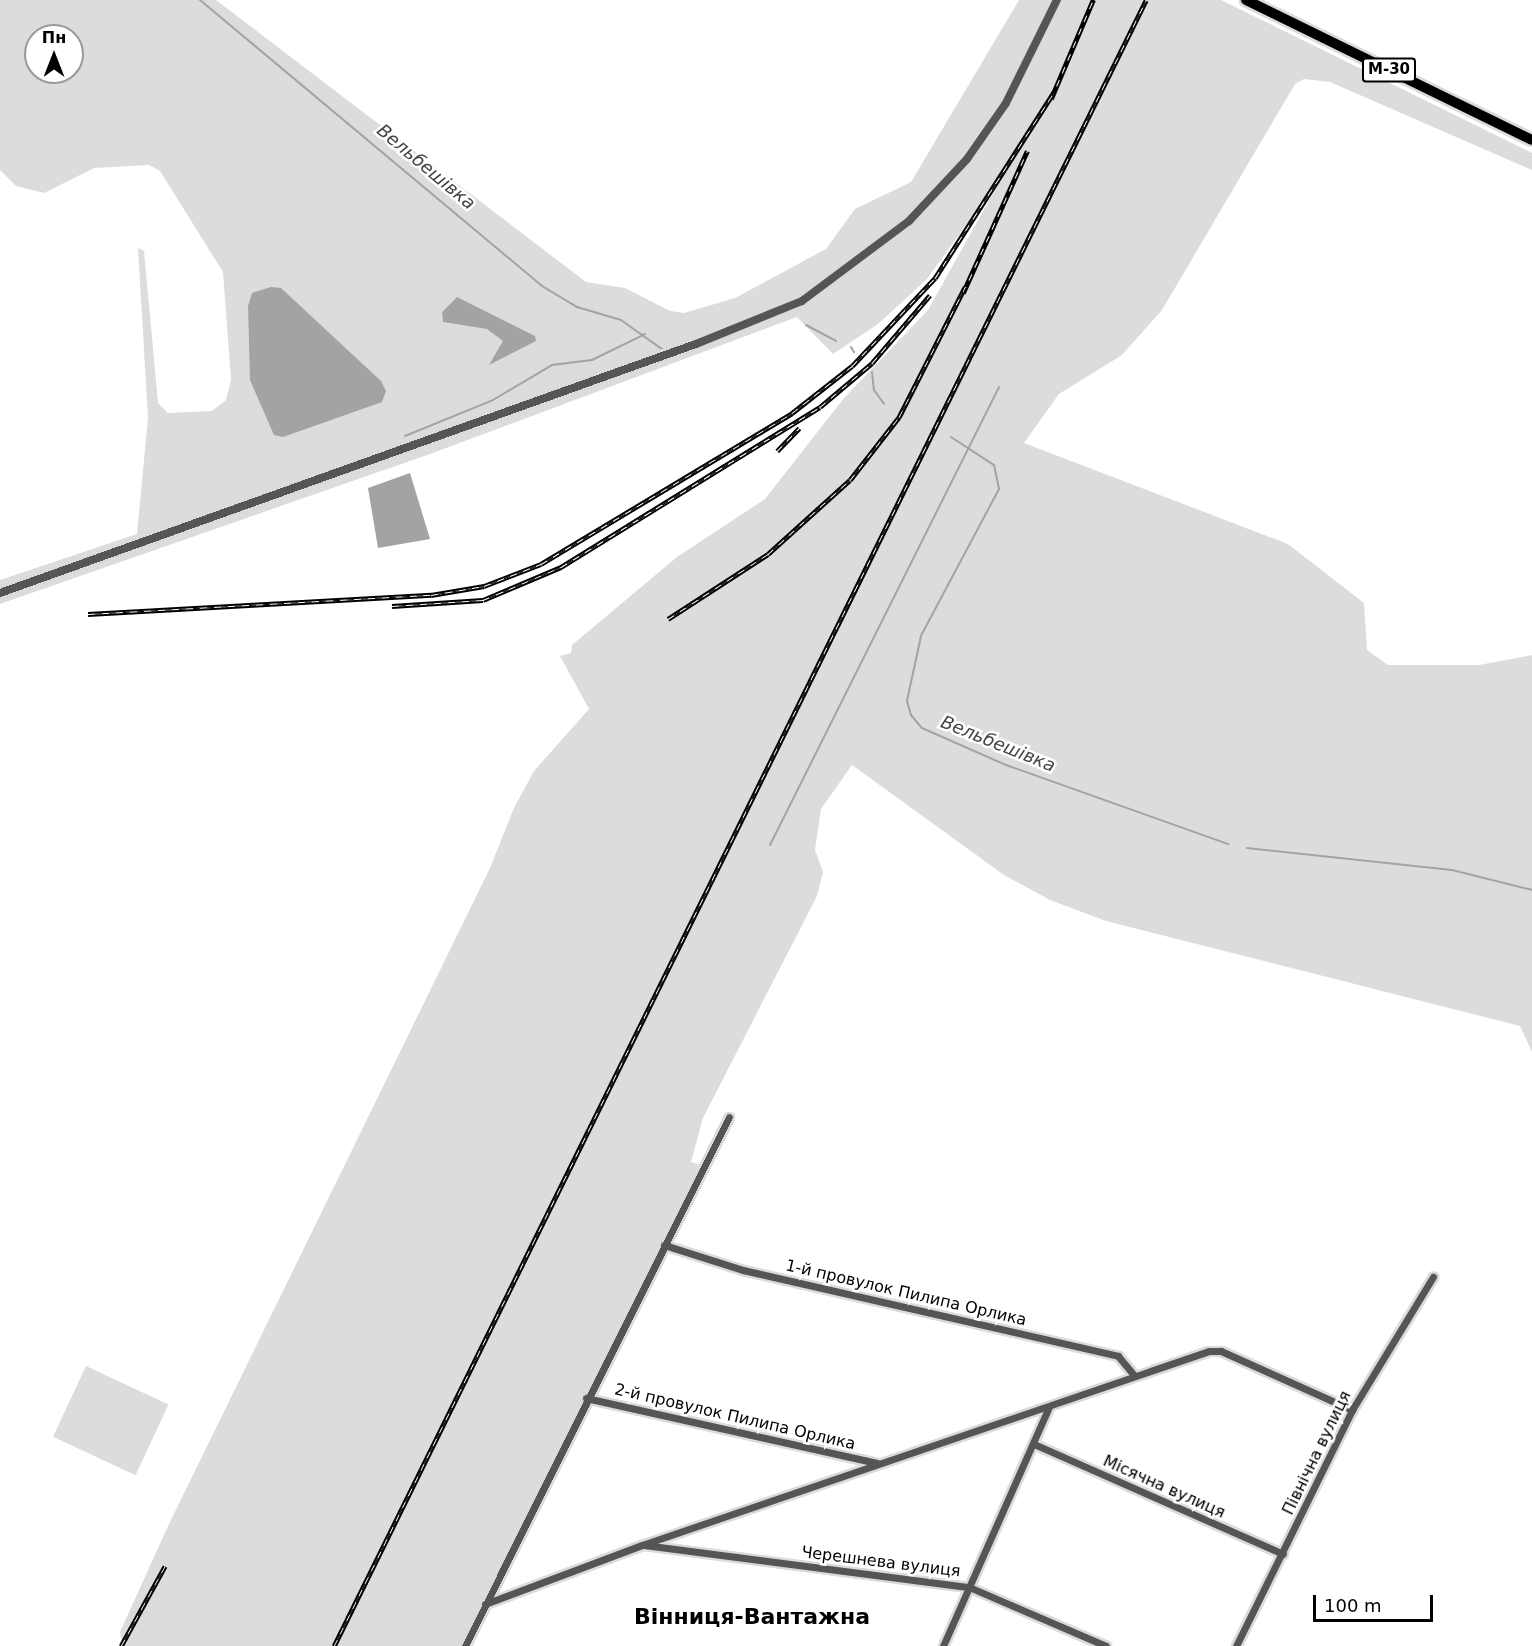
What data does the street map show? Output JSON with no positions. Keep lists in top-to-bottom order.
{
  "streets": {
    "highway": ["М-30"],
    "street": [
      "1-й провулок Пилипа Орлика",
      "2-й провулок Пилипа Орлика",
      "Північна вулиця",
      "Місячна вулиця",
      "Черешнева вулиця"
    ]
  },
  "crossings": [
    ["Північна вулиця", "Місячна вулиця"]
  ],
  "districts": ["Вінниця-Вантажна"],
  "water": ["Вельбешівка"],
  "scale_bar": "100 m",
  "north": "top"
}
